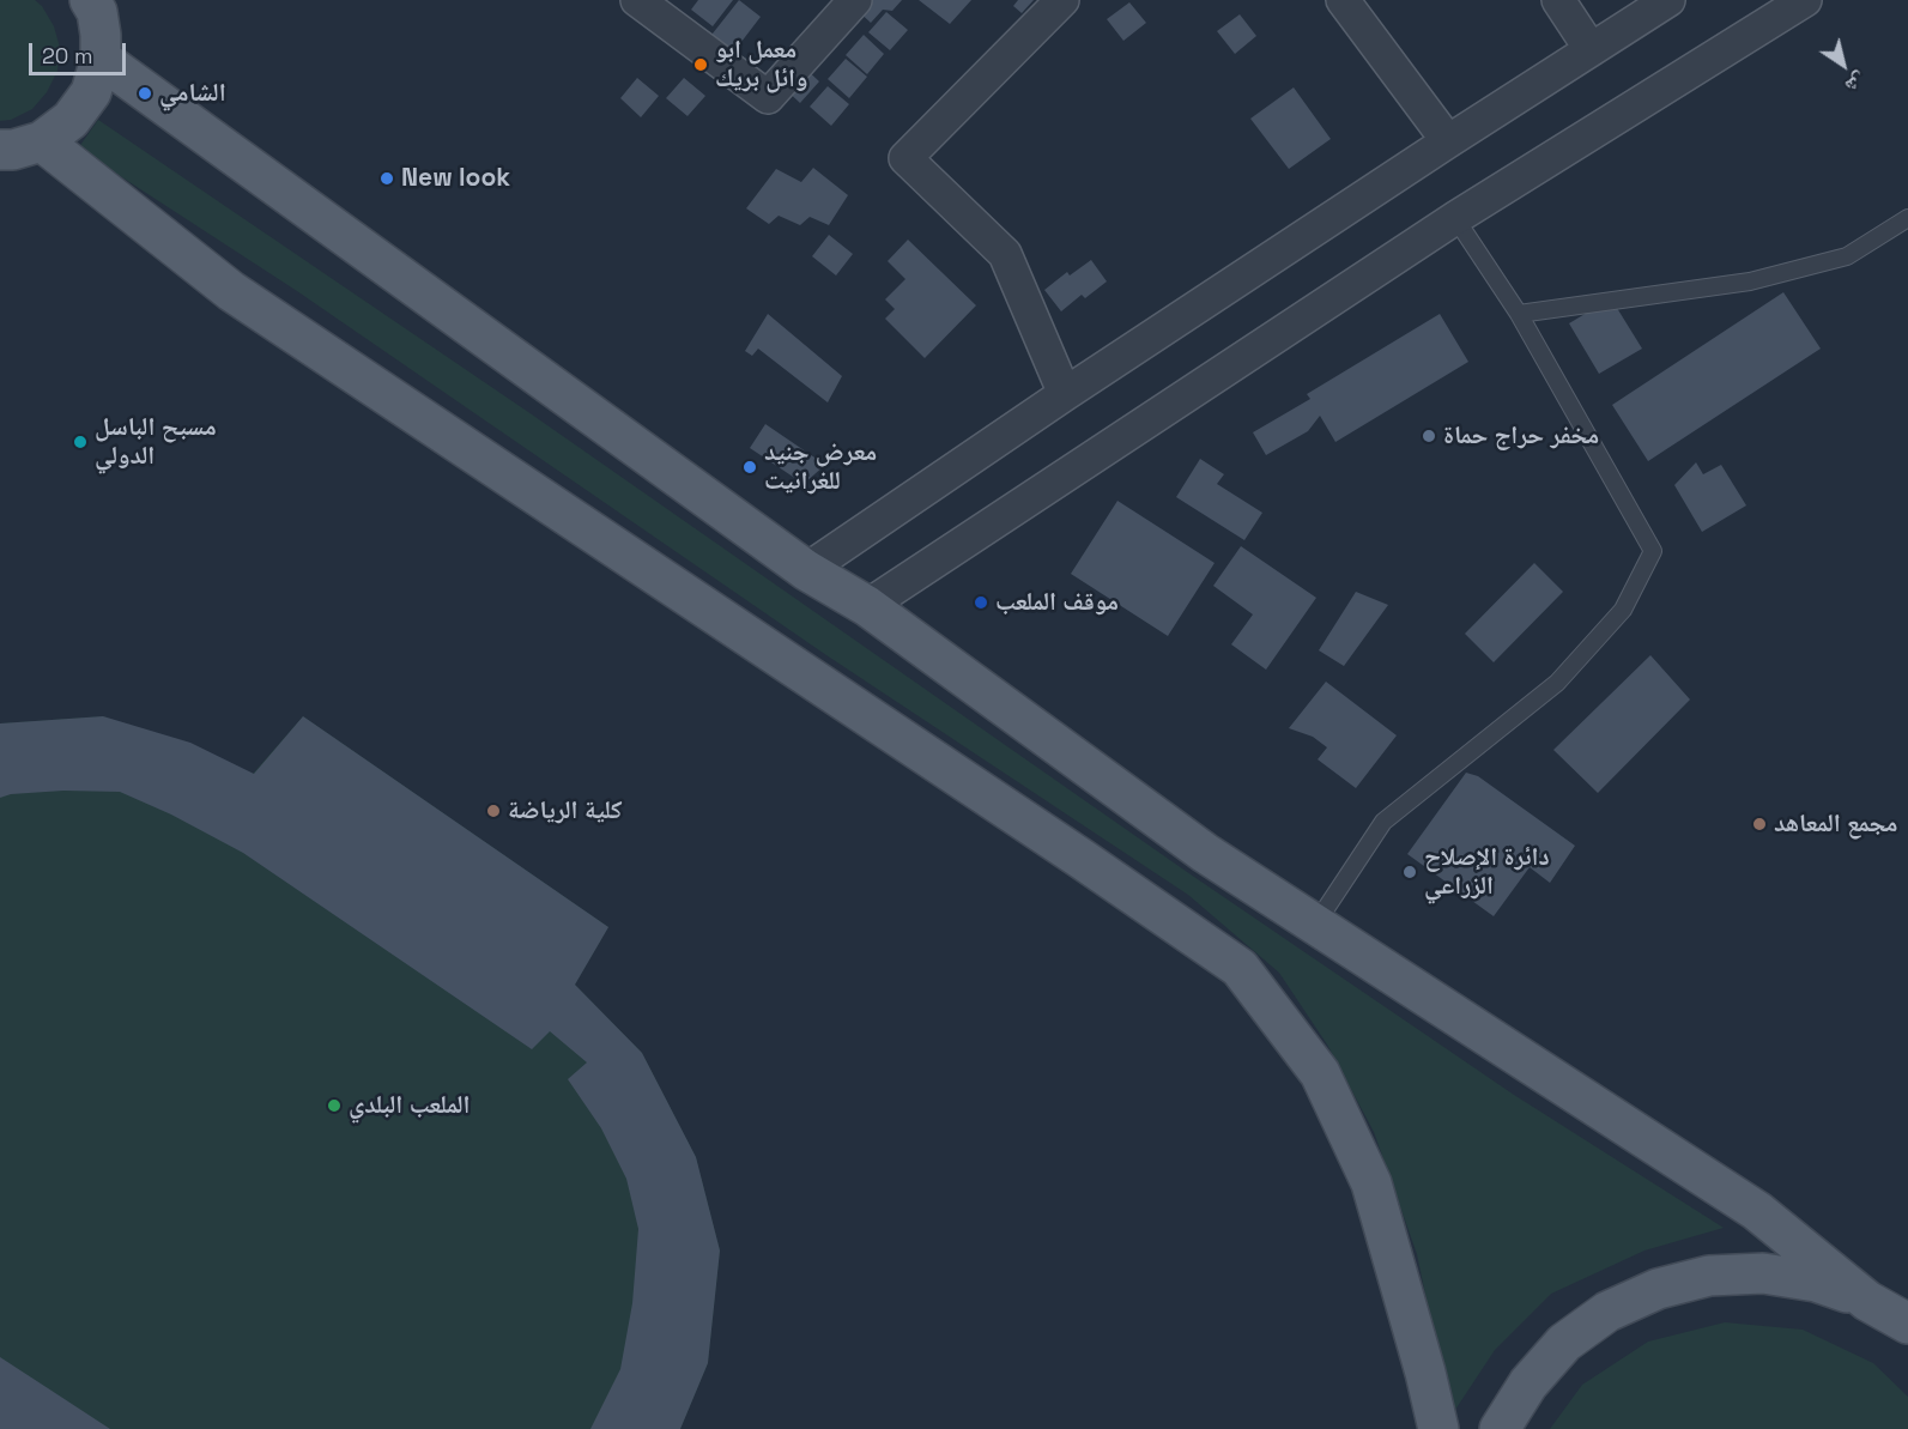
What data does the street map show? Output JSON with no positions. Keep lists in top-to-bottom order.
{
  "places": [
    "معمل ابو وائل بريك",
    "الشامي",
    "New look",
    "مخفر حراج حماة",
    "مسبح الباسل الدولي",
    "معرض جنيد للغرانيت",
    "موقف الملعب",
    "كلية الرياضة",
    "مجمع المعاهد",
    "دائرة الإصلاح الزراعي",
    "الملعب البلدي"
  ],
  "scale_bar": "20 m",
  "north": "bottom right"
}
